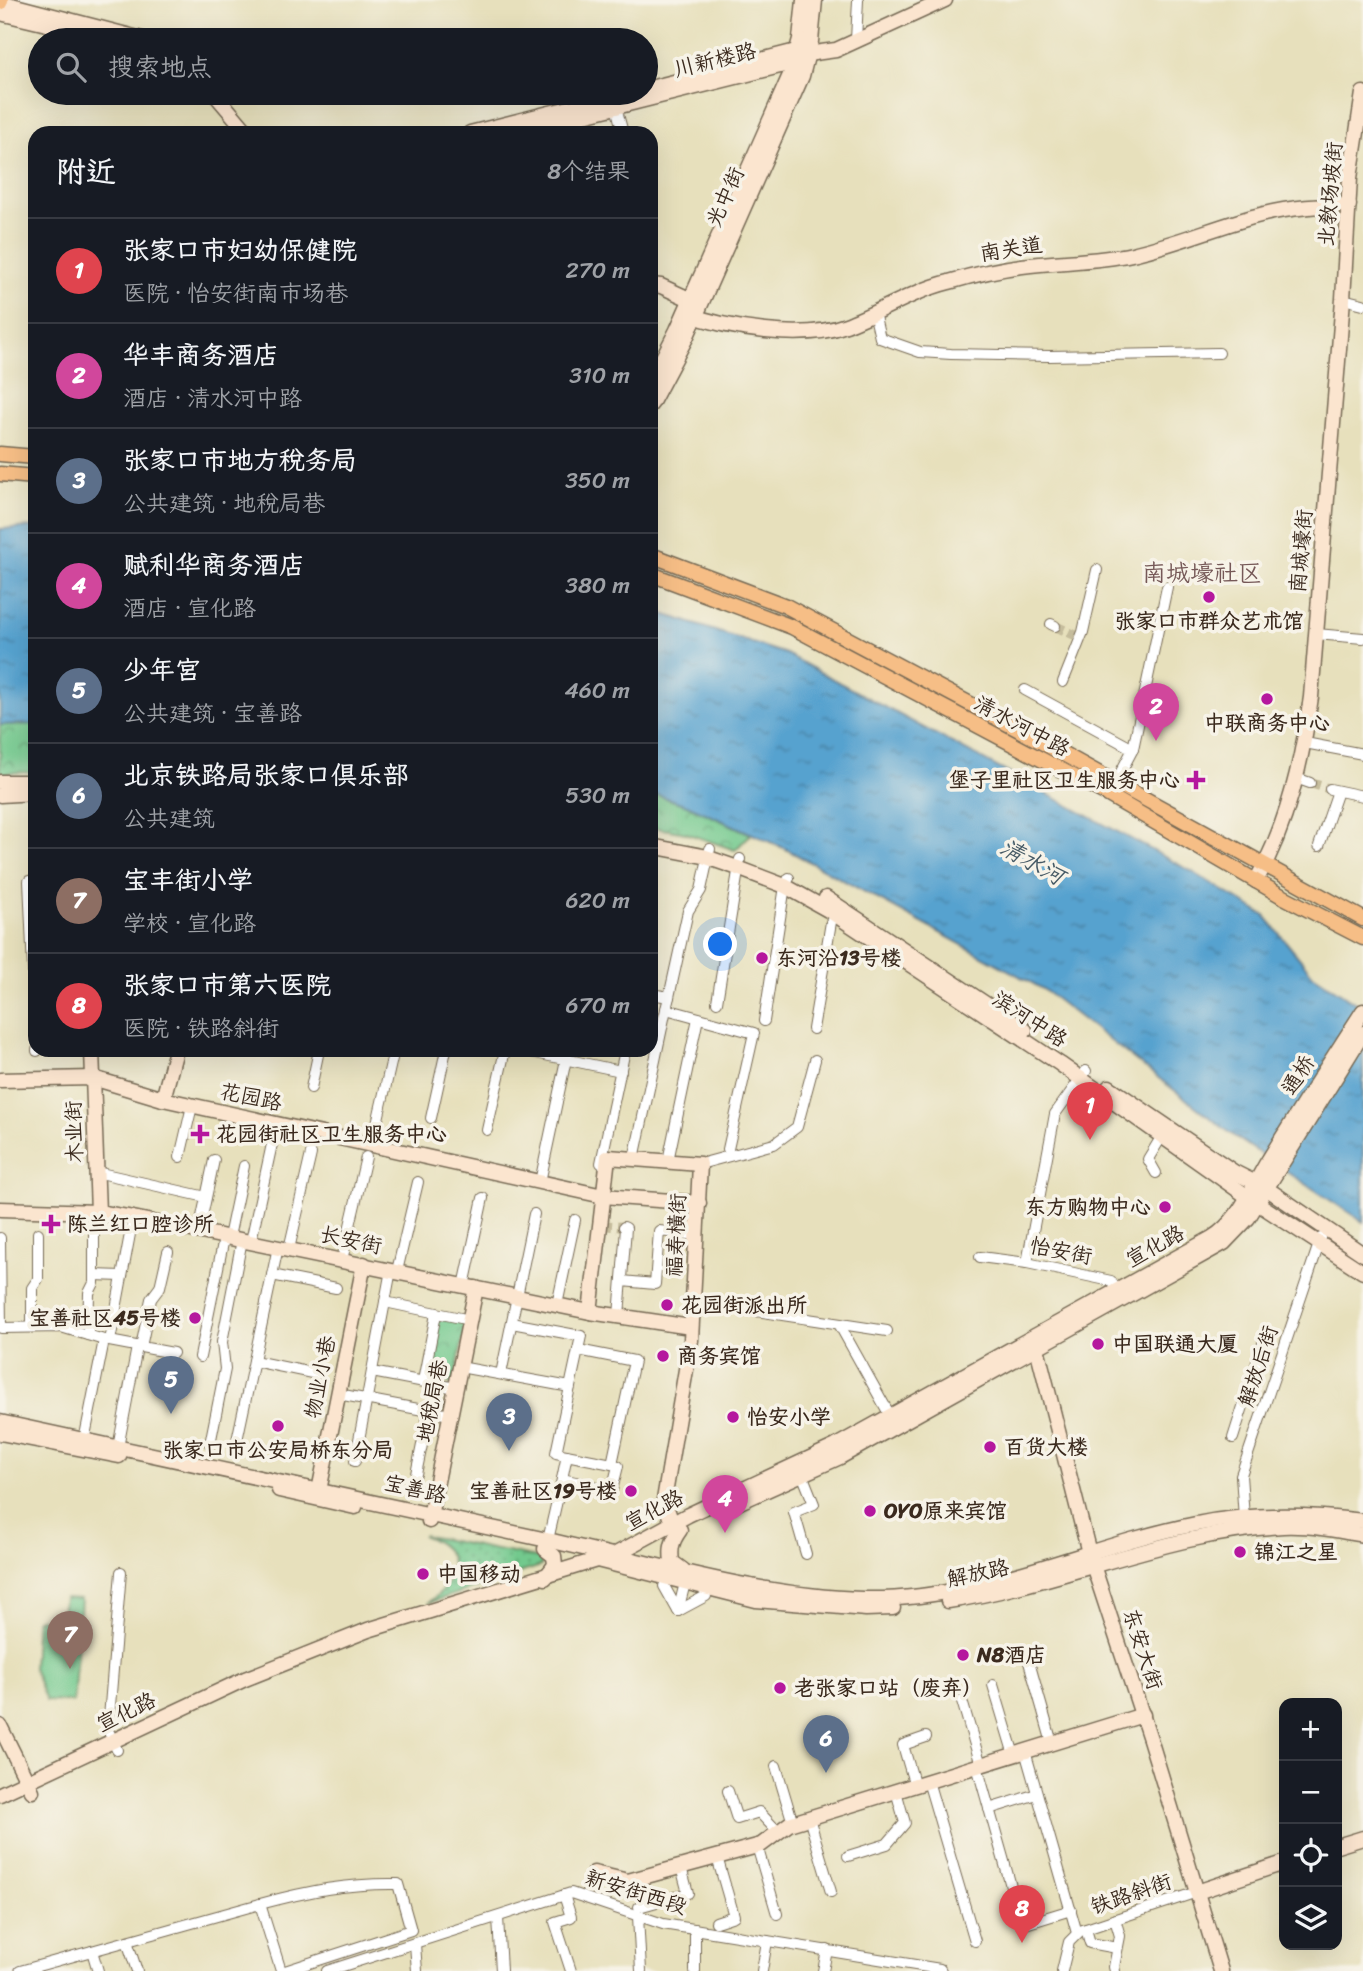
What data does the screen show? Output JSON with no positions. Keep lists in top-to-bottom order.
{
  "streets": {
    "main road": ["清水河中路"],
    "street": [
      "川新楼路",
      "北教场坡街",
      "光中街",
      "南关道",
      "南城壕街",
      "滨河中路",
      "通桥",
      "花园路",
      "木业街",
      "福寿横街",
      "长安街",
      "宣化路",
      "怡安街",
      "解放后街",
      "物业小巷",
      "地税局巷",
      "宝善路",
      "解放路",
      "东安大街",
      "新安街西段",
      "铁路斜街"
    ]
  },
  "crossings": [
    ["川新楼路", "光中街"],
    ["北教场坡街", "南关道"],
    ["北教场坡街", "南城壕街"],
    ["光中街", "南关道"],
    ["南城壕街", "清水河中路"],
    ["滨河中路", "通桥"],
    ["滨河中路", "宣化路"],
    ["滨河中路", "解放后街"],
    ["通桥", "宣化路"],
    ["花园路", "木业街"],
    ["花园路", "福寿横街"],
    ["木业街", "长安街"],
    ["福寿横街", "长安街"],
    ["福寿横街", "宣化路"],
    ["长安街", "物业小巷"],
    ["长安街", "地税局巷"],
    ["宣化路", "怡安街"],
    ["宣化路", "宝善路"],
    ["宣化路", "解放路"],
    ["宣化路", "东安大街"],
    ["解放后街", "解放路"],
    ["物业小巷", "宝善路"],
    ["地税局巷", "宝善路"],
    ["宝善路", "解放路"],
    ["解放路", "东安大街"],
    ["东安大街", "铁路斜街"]
  ],
  "districts": ["南城壕社区"],
  "water": ["清水河"],
  "places": {
    "other": [
      "张家口市群众艺术馆",
      "中联商务中心",
      "东河沿13号楼",
      "东方购物中心",
      "花园街派出所",
      "宝善社区45号楼",
      "中国联通大厦",
      "商务宾馆",
      "怡安小学",
      "张家口市公安局桥东分局",
      "百货大楼",
      "宝善社区19号楼",
      "OYO原来宾馆",
      "锦江之星",
      "中国移动",
      "N8酒店",
      "老张家口站（废弃）"
    ],
    "health": ["堡子里社区卫生服务中心", "花园街社区卫生服务中心", "陈兰红口腔诊所"]
  },
  "page": {
    "search": "搜索地点",
    "heading": ["附近", "8个结果"],
    "list": [
      {
        "mark": "1",
        "name": "张家口市妇幼保健院",
        "note": "医院 · 怡安街南市场巷",
        "value": "270 m"
      },
      {
        "mark": "2",
        "name": "华丰商务酒店",
        "note": "酒店 · 清水河中路",
        "value": "310 m"
      },
      {
        "mark": "3",
        "name": "张家口市地方税务局",
        "note": "公共建筑 · 地税局巷",
        "value": "350 m"
      },
      {
        "mark": "4",
        "name": "赋利华商务酒店",
        "note": "酒店 · 宣化路",
        "value": "380 m"
      },
      {
        "mark": "5",
        "name": "少年宫",
        "note": "公共建筑 · 宝善路",
        "value": "460 m"
      },
      {
        "mark": "6",
        "name": "北京铁路局张家口俱乐部",
        "note": "公共建筑",
        "value": "530 m"
      },
      {
        "mark": "7",
        "name": "宝丰街小学",
        "note": "学校 · 宣化路",
        "value": "620 m"
      },
      {
        "mark": "8",
        "name": "张家口市第六医院",
        "note": "医院 · 铁路斜街",
        "value": "670 m"
      }
    ],
    "pins": [
      "2",
      "1",
      "5",
      "3",
      "4",
      "7",
      "6",
      "8"
    ],
    "map_buttons": ["+", "−"]
  }
}
